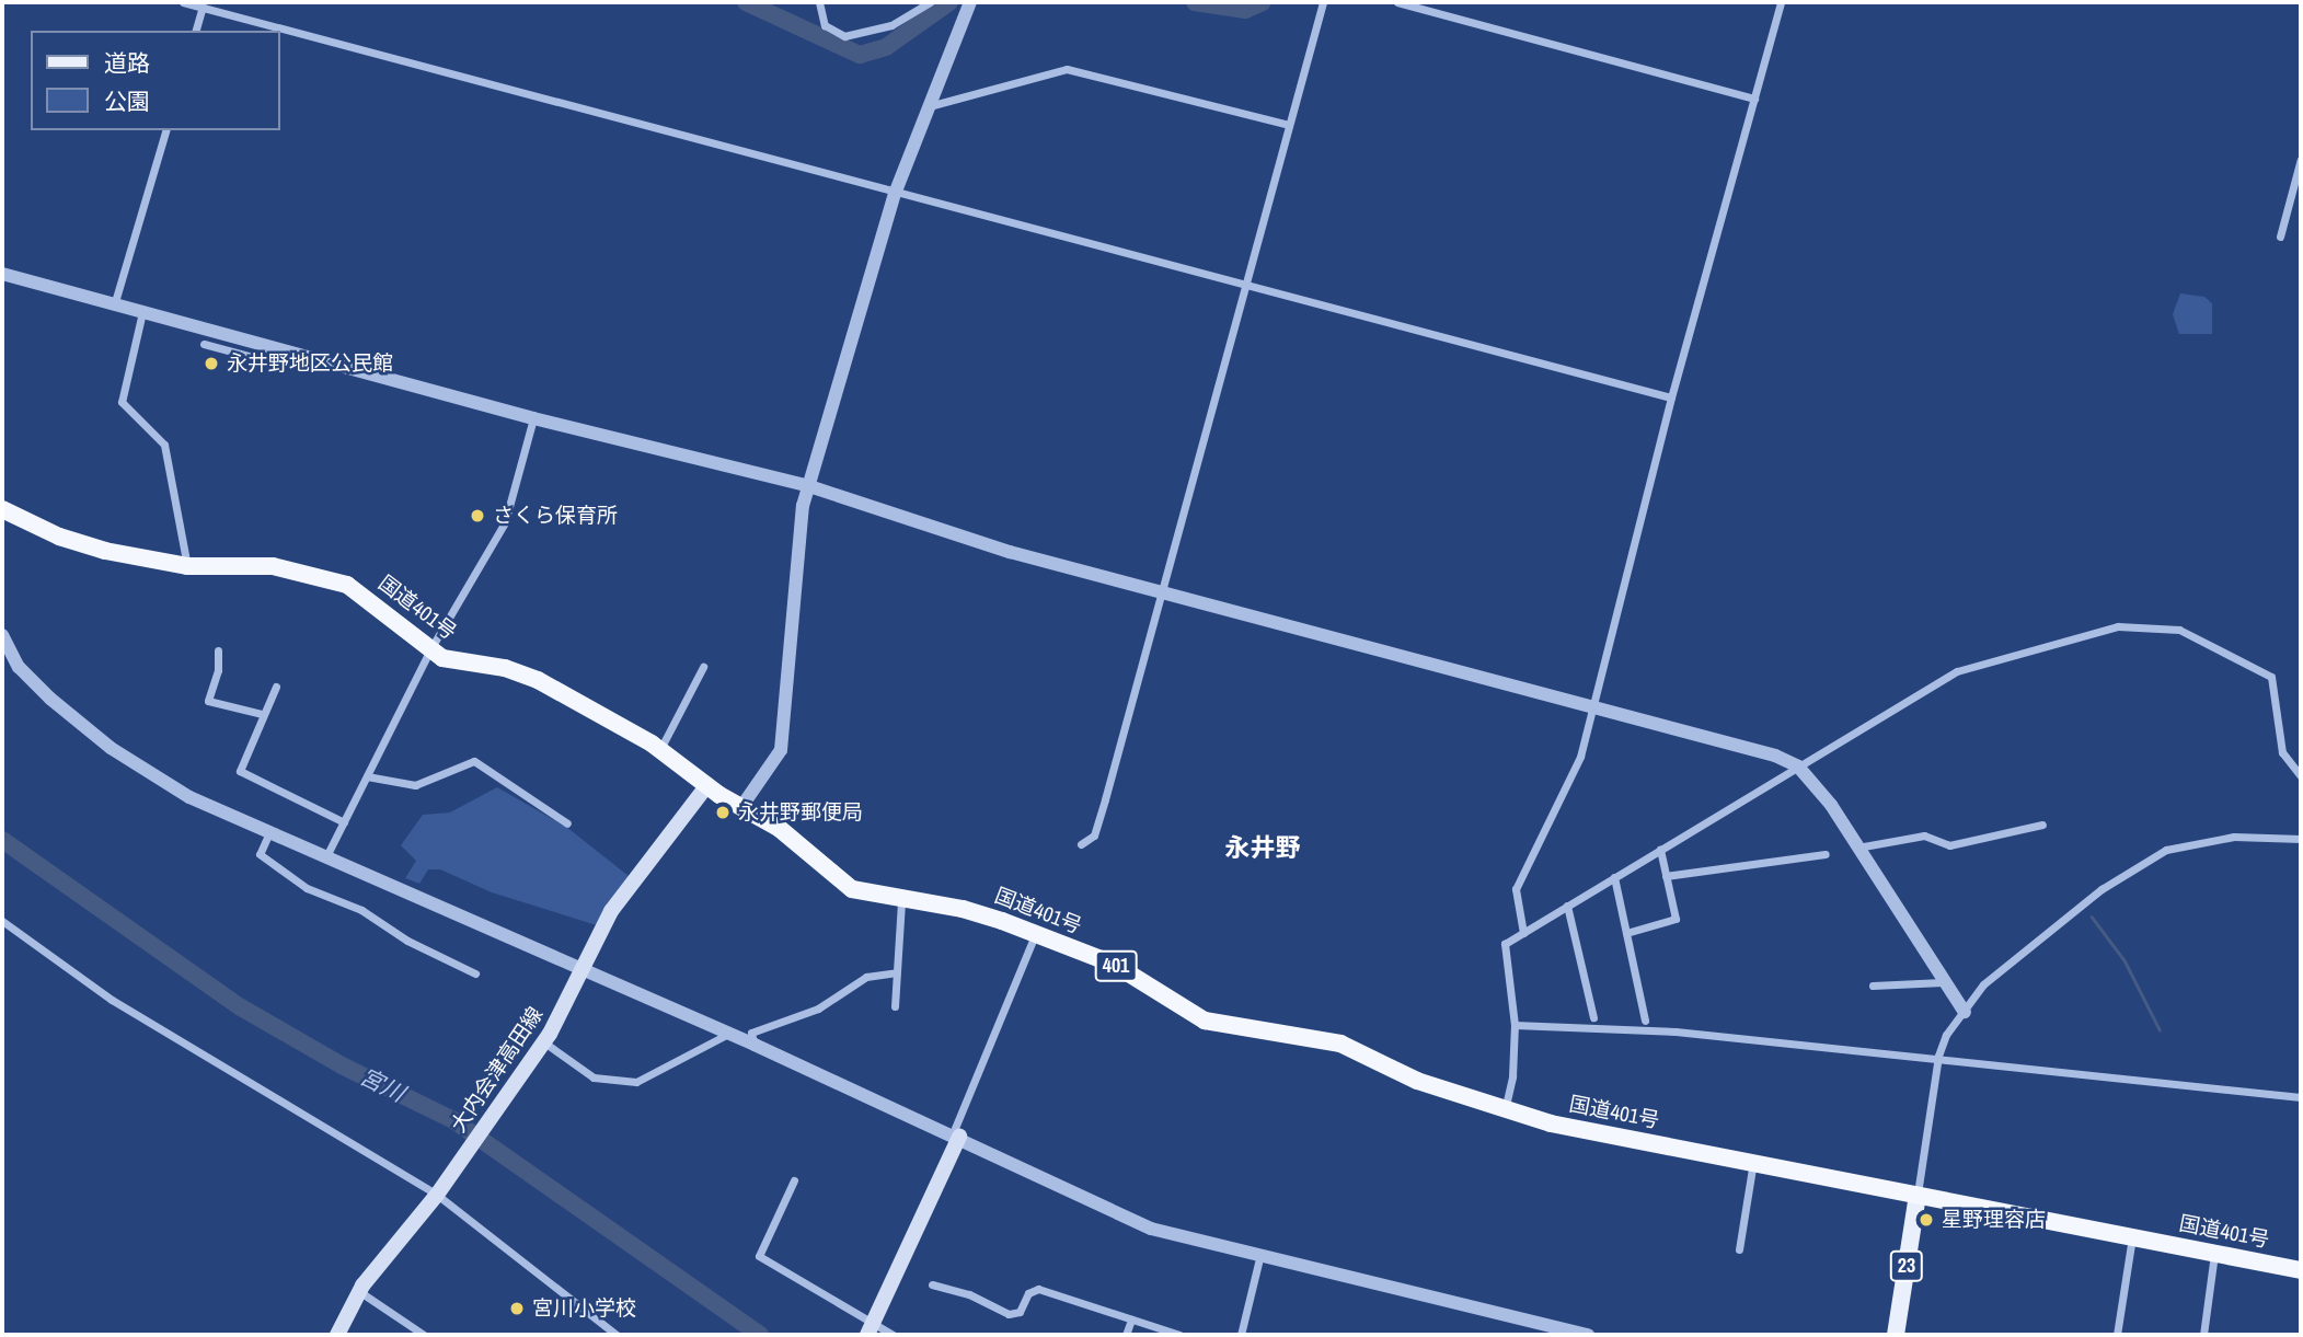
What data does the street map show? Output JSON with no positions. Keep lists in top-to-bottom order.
{
  "streets": {
    "highway": ["国道401号", "401"],
    "main road": ["大内会津高田線", "23"]
  },
  "crossings": [
    ["国道401号", "大内会津高田線"],
    ["国道401号", "23"]
  ],
  "districts": ["永井野"],
  "water": ["宮川"],
  "places": [
    "永井野地区公民館",
    "さくら保育所",
    "永井野郵便局",
    "星野理容店",
    "宮川小学校"
  ],
  "legend": ["道路", "公園"]
}
